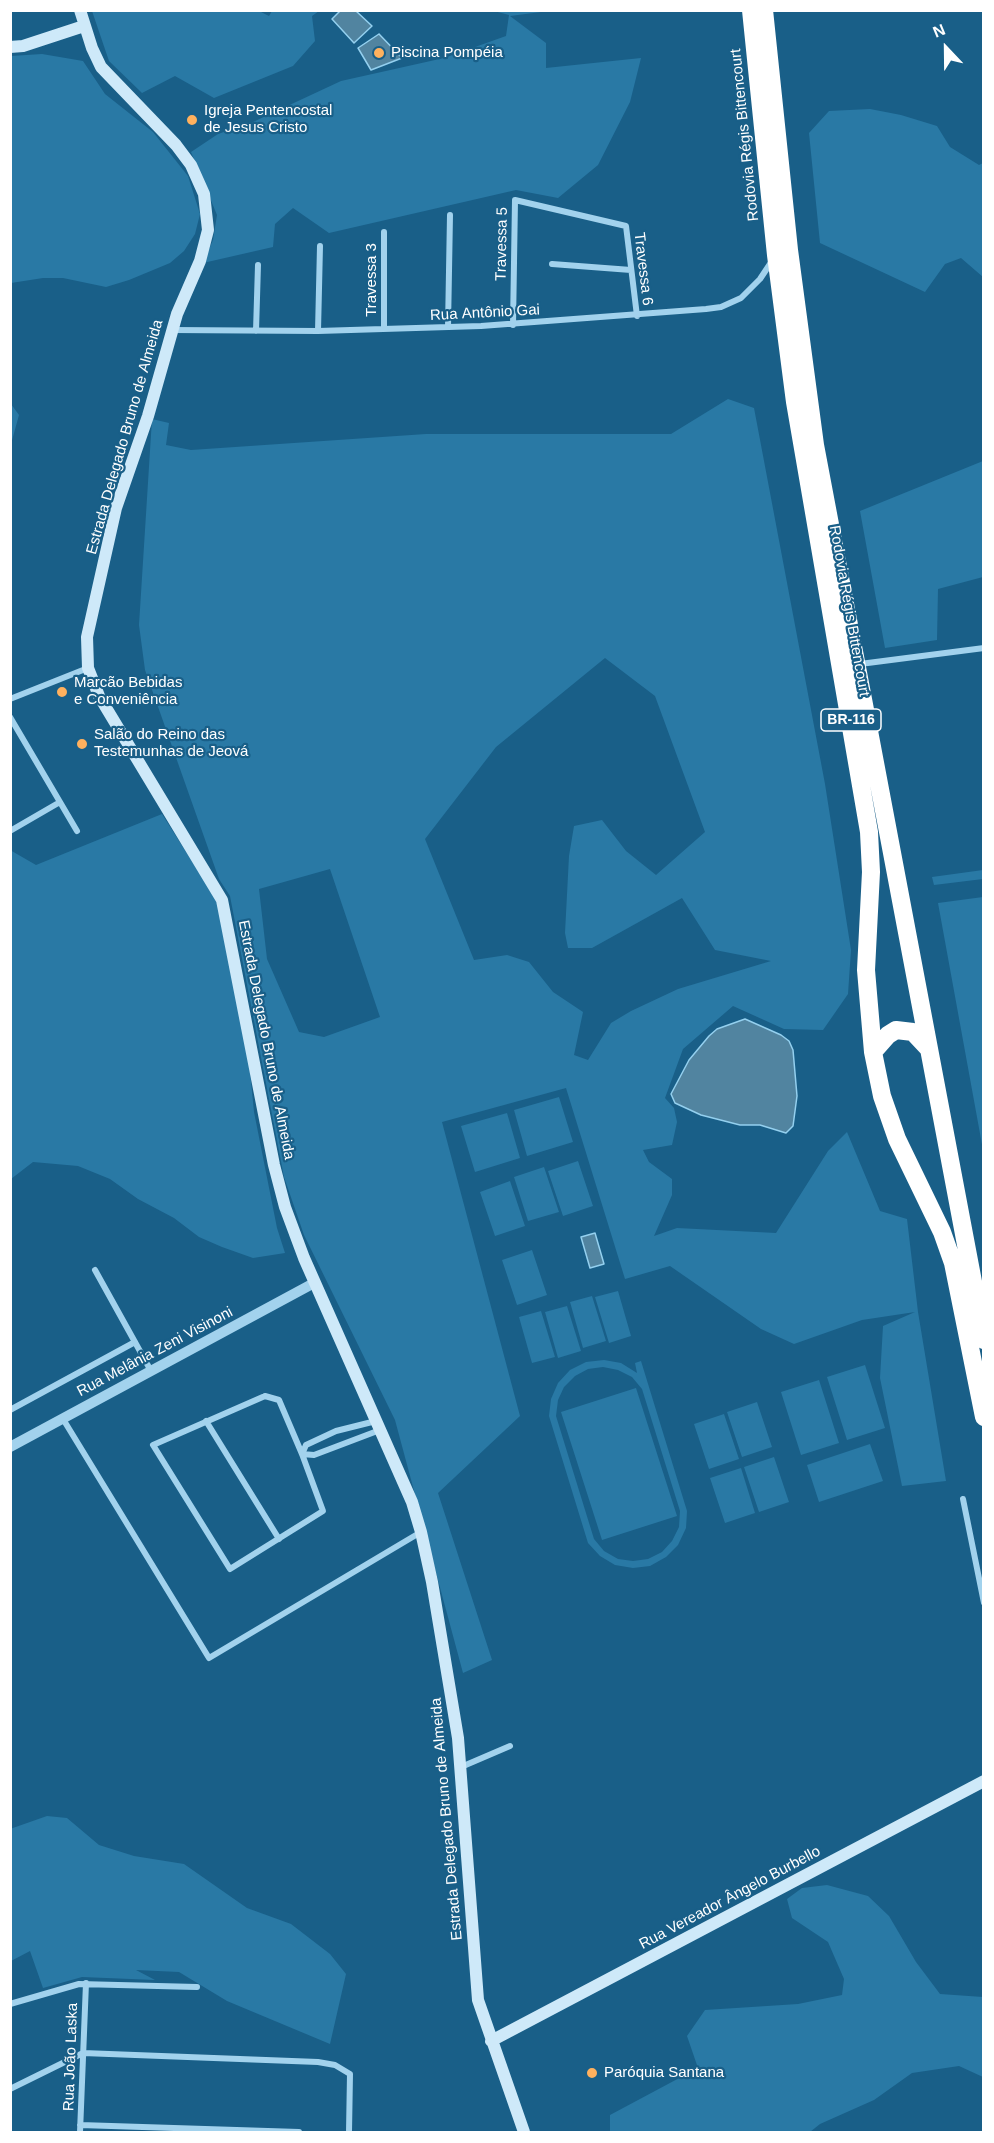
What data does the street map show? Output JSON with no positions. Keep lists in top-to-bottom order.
{
  "streets": {
    "highway": ["Rodovia Régis Bittencourt", "BR-116"],
    "main road": ["Estrada Delegado Bruno de Almeida", "Rua Vereador Ângelo Burbello"],
    "street": [
      "Travessa 5",
      "Travessa 6",
      "Travessa 3",
      "Rua Antônio Gai",
      "Rua Melânia Zeni Visinoni",
      "Rua João Laska"
    ]
  },
  "crossings": [
    ["Rodovia Régis Bittencourt", "Rua Antônio Gai"],
    ["Travessa 5", "Travessa 6"],
    ["Travessa 5", "Rua Antônio Gai"],
    ["Travessa 6", "Rua Antônio Gai"],
    ["Travessa 3", "Rua Antônio Gai"],
    ["Rua Antônio Gai", "Estrada Delegado Bruno de Almeida"],
    ["Estrada Delegado Bruno de Almeida", "Rua Melânia Zeni Visinoni"],
    ["Estrada Delegado Bruno de Almeida", "Rua Vereador Ângelo Burbello"]
  ],
  "places": [
    "Piscina Pompéia",
    "Igreja Pentencostal de Jesus Cristo",
    "Marcão Bebidas e Conveniência",
    "Salão do Reino das Testemunhas de Jeová",
    "Paróquia Santana"
  ],
  "north": "top"
}
